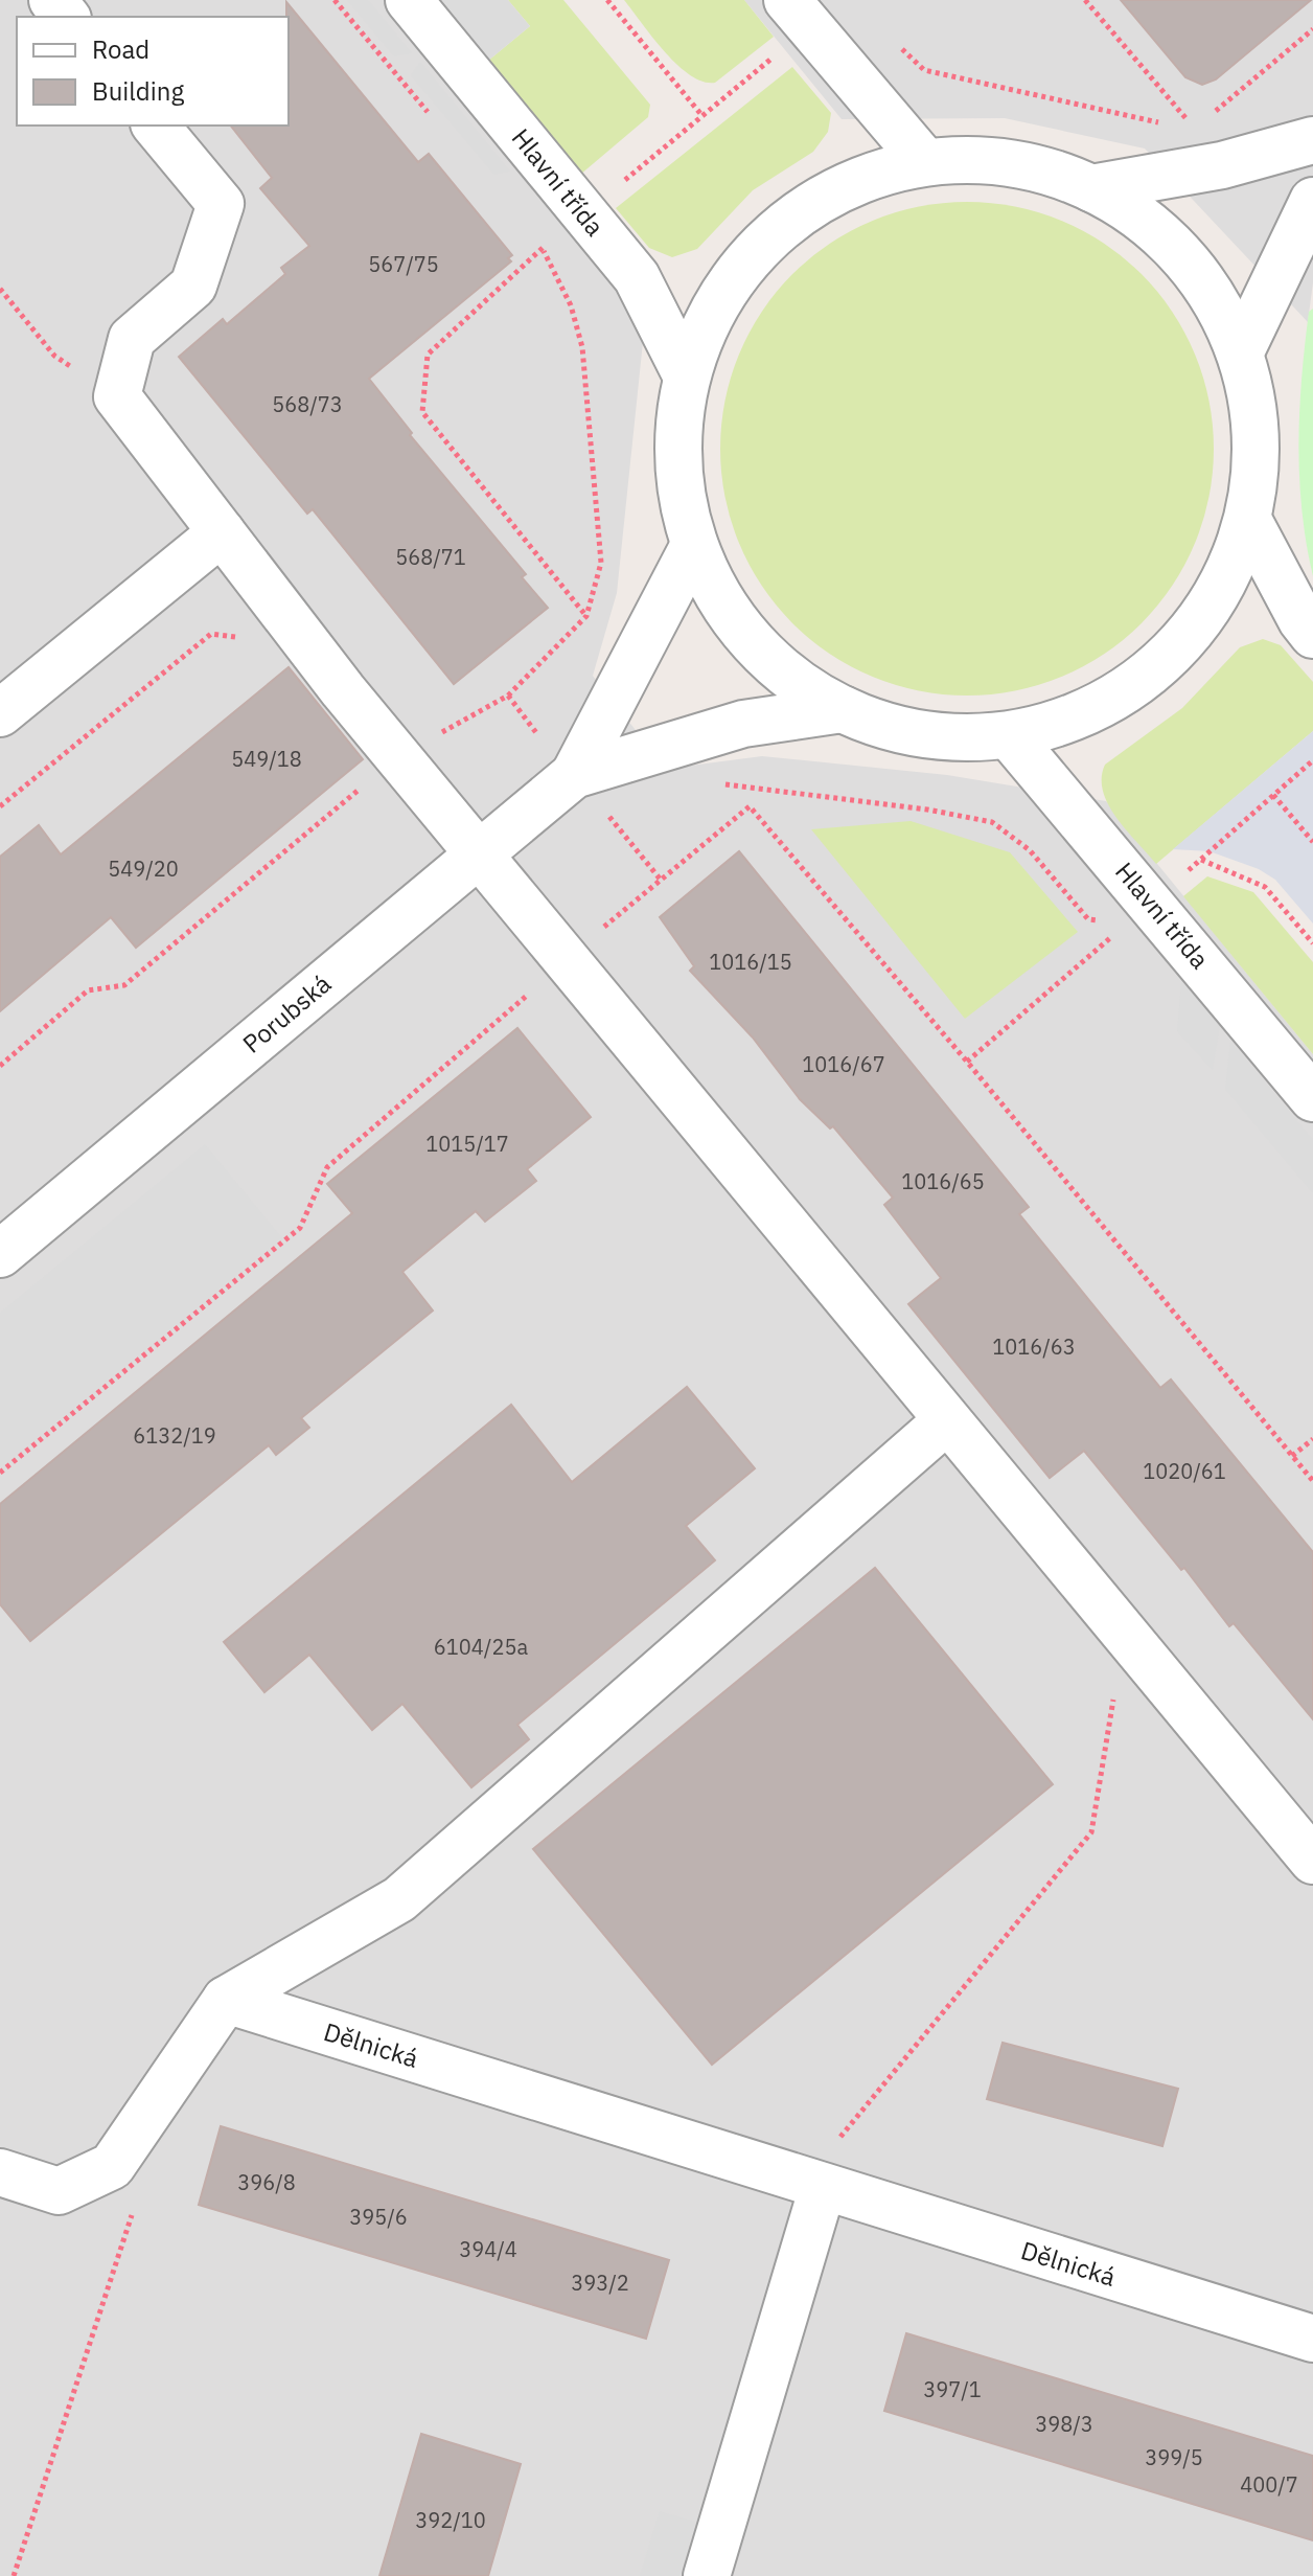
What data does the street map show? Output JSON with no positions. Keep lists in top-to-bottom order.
{
  "streets": {
    "street": ["Hlavní třída", "Porubská", "Dělnická"]
  },
  "house_numbers": [
    "567/75",
    "568/73",
    "568/71",
    "549/18",
    "549/20",
    "1016/15",
    "1016/67",
    "1015/17",
    "1016/65",
    "1016/63",
    "6132/19",
    "1020/61",
    "6104/25a",
    "396/8",
    "395/6",
    "394/4",
    "393/2",
    "397/1",
    "398/3",
    "399/5",
    "400/7",
    "392/10"
  ],
  "legend": ["Road", "Building"]
}
